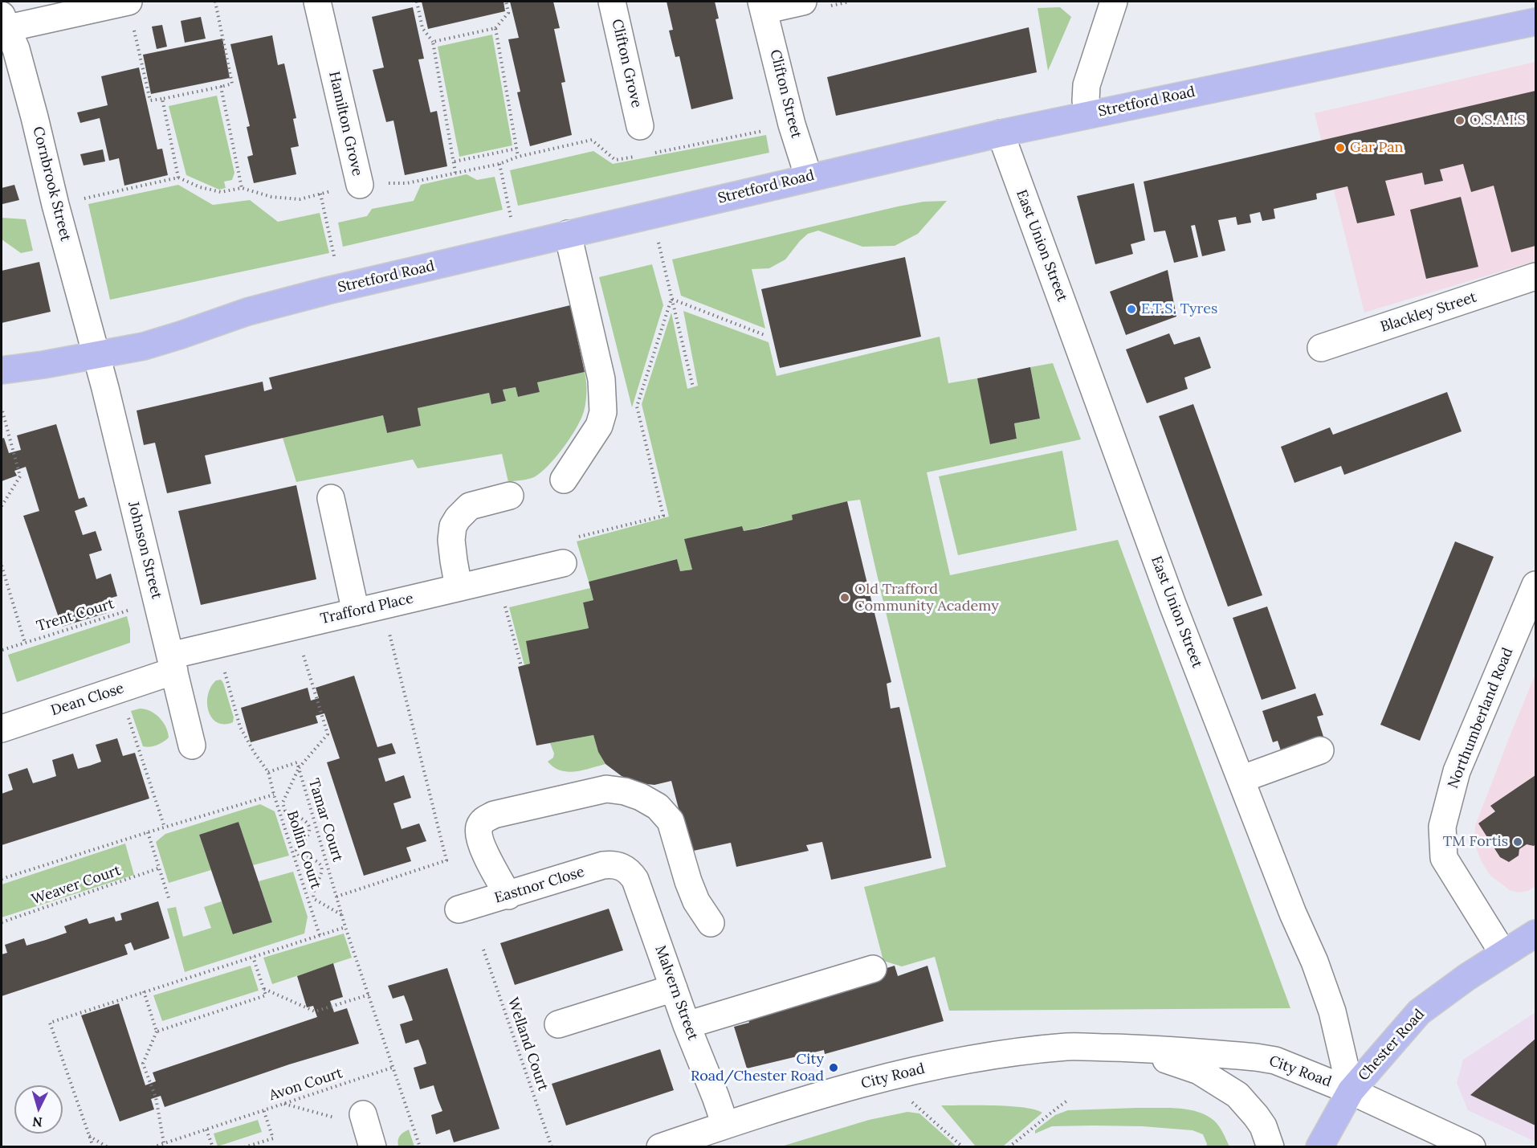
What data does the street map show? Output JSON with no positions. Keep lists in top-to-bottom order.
{
  "streets": {
    "main road": ["Stretford Road", "Chester Road"],
    "street": [
      "Clifton Grove",
      "Clifton Street",
      "Hamilton Grove",
      "Cornbrook Street",
      "East Union Street",
      "Blackley Street",
      "Johnson Street",
      "Trafford Place",
      "Dean Close",
      "Northumberland Road",
      "Eastnor Close",
      "Malvern Street",
      "City Road"
    ],
    "path": [
      "Trent Court",
      "Tamar Court",
      "Bollin Court",
      "Weaver Court",
      "Welland Court",
      "Avon Court"
    ]
  },
  "crossings": [
    ["Clifton Street", "Stretford Road"],
    ["Stretford Road", "Cornbrook Street"],
    ["Stretford Road", "East Union Street"],
    ["Stretford Road", "Johnson Street"],
    ["Cornbrook Street", "Johnson Street"],
    ["East Union Street", "Chester Road"],
    ["East Union Street", "City Road"],
    ["Johnson Street", "Trafford Place"],
    ["Johnson Street", "Dean Close"],
    ["Trafford Place", "Dean Close"],
    ["Northumberland Road", "Chester Road"],
    ["Bollin Court", "Weaver Court"],
    ["Eastnor Close", "Malvern Street"],
    ["Malvern Street", "City Road"],
    ["Chester Road", "City Road"]
  ],
  "places": [
    "O.S.A.I.S",
    "Gar Pan",
    "E.T.S. Tyres",
    "Old Trafford Community Academy",
    "TM Fortis",
    "City Road/Chester Road"
  ],
  "north": "bottom"
}
